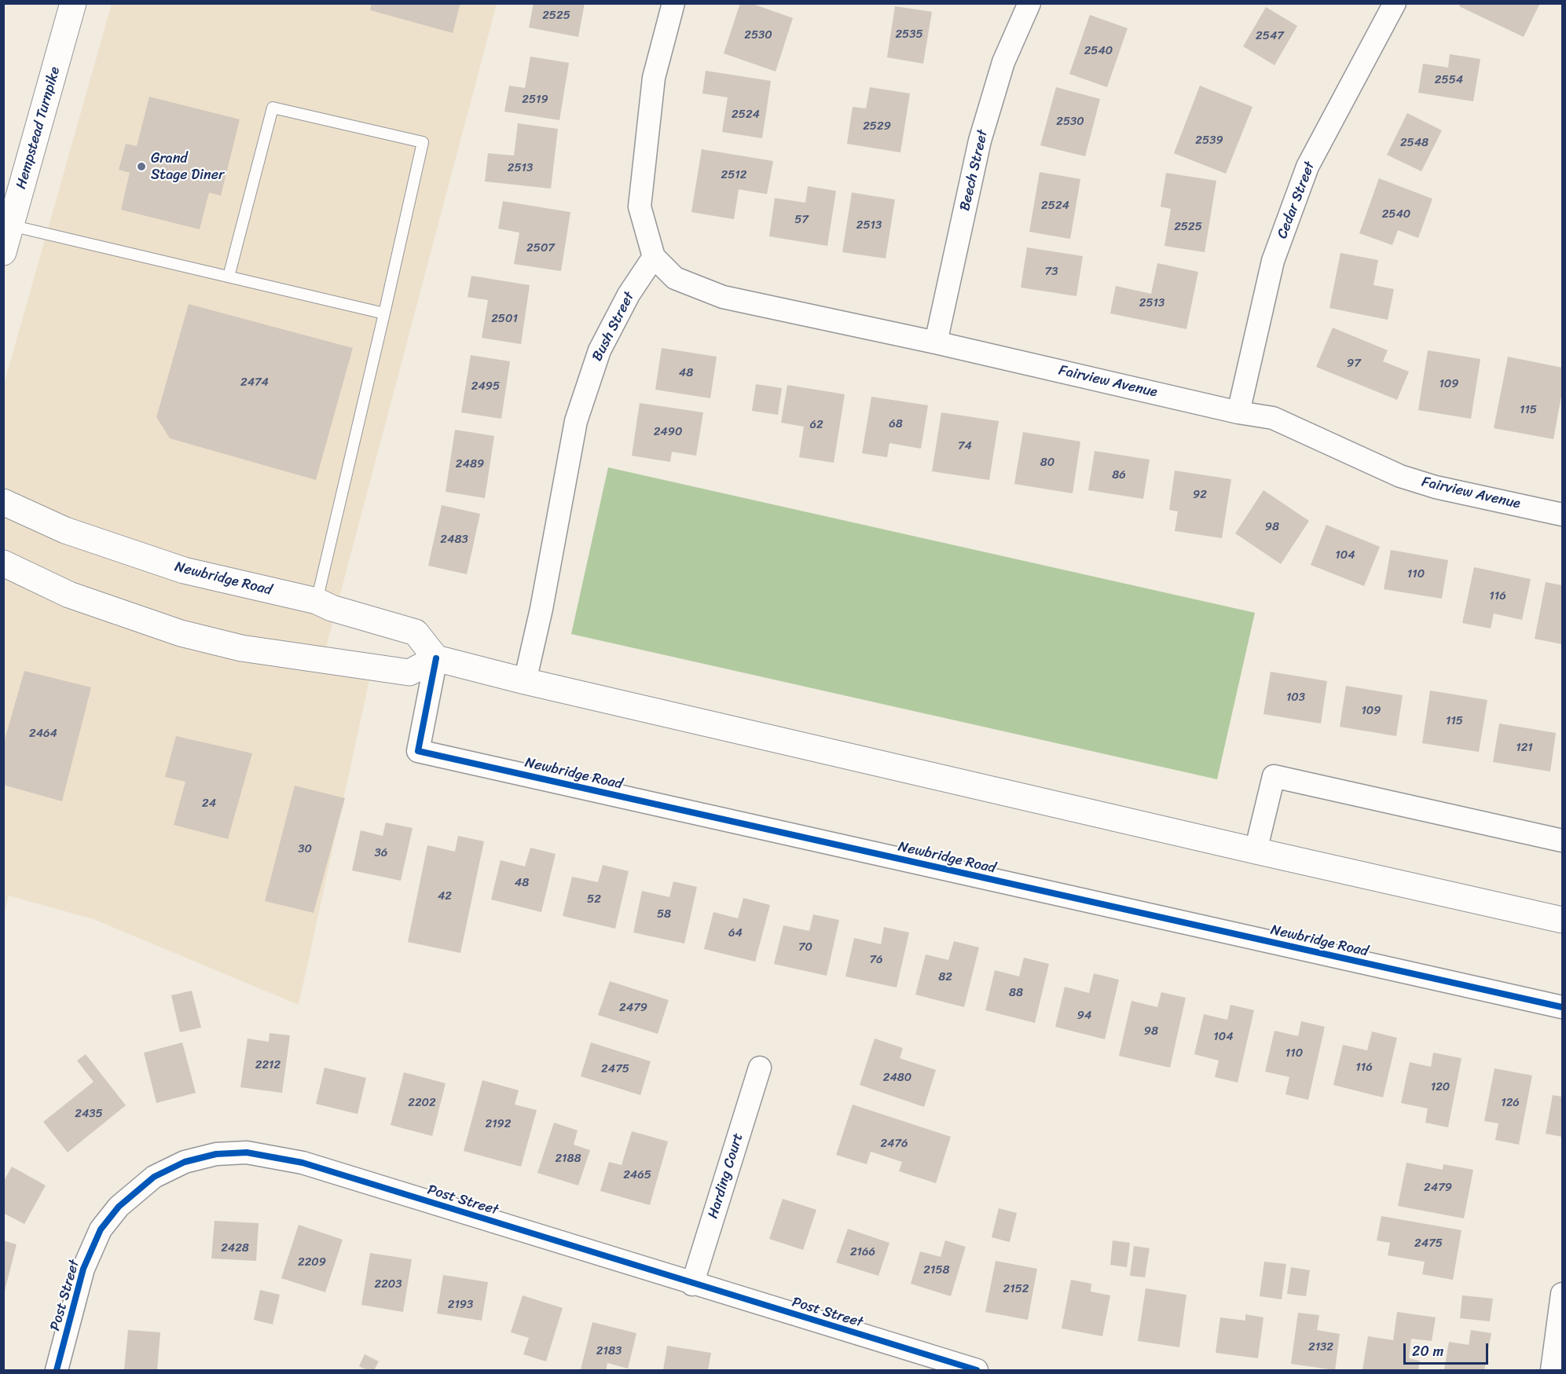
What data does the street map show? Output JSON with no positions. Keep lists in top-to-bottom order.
{
  "streets": {
    "main road": ["Hempstead Turnpike", "Newbridge Road"],
    "street": [
      "Beech Street",
      "Cedar Street",
      "Bush Street",
      "Fairview Avenue",
      "Harding Court",
      "Post Street"
    ]
  },
  "crossings": [
    ["Beech Street", "Fairview Avenue"],
    ["Cedar Street", "Fairview Avenue"],
    ["Bush Street", "Fairview Avenue"],
    ["Harding Court", "Post Street"]
  ],
  "places": ["Grand Stage Diner"],
  "house_numbers": [
    "2525",
    "2535",
    "2530",
    "2547",
    "2540",
    "2554",
    "2519",
    "2524",
    "2530",
    "2529",
    "2539",
    "2548",
    "2513",
    "2512",
    "2524",
    "2540",
    "57",
    "2513",
    "2525",
    "2507",
    "73",
    "2513",
    "2501",
    "97",
    "48",
    "2474",
    "109",
    "2495",
    "115",
    "68",
    "62",
    "2490",
    "74",
    "80",
    "2489",
    "86",
    "92",
    "98",
    "2483",
    "104",
    "110",
    "116",
    "103",
    "109",
    "115",
    "2464",
    "121",
    "24",
    "30",
    "36",
    "48",
    "42",
    "52",
    "58",
    "64",
    "70",
    "76",
    "82",
    "88",
    "2479",
    "94",
    "98",
    "104",
    "110",
    "2212",
    "116",
    "2475",
    "2480",
    "120",
    "2202",
    "126",
    "2435",
    "2192",
    "2476",
    "2188",
    "2465",
    "2479",
    "2475",
    "2428",
    "2166",
    "2209",
    "2158",
    "2203",
    "2152",
    "2193",
    "2132",
    "2183"
  ],
  "scale_bar": "20 m"
}
